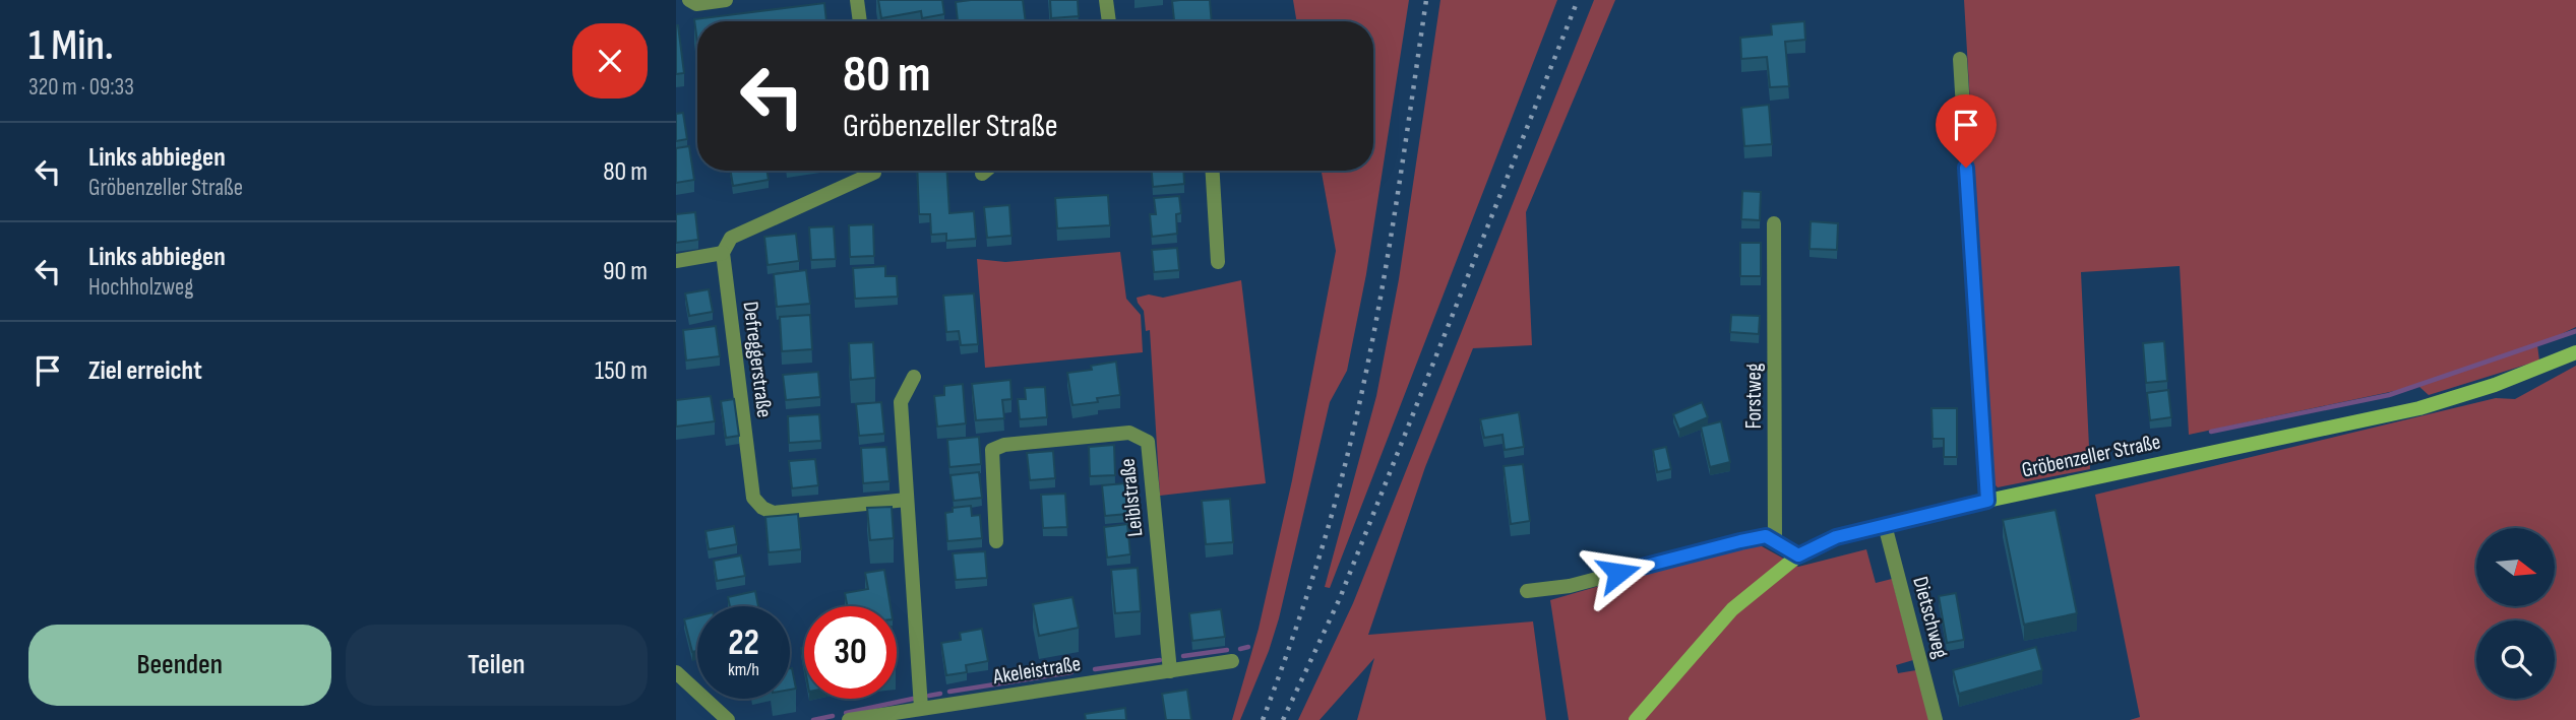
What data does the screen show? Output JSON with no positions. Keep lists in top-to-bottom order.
{
  "streets": {
    "street": [
      "Defreggerstraße",
      "Forstweg",
      "Gröbenzeller Straße",
      "Leiblstraße",
      "Dietschweg",
      "Akeleistraße"
    ]
  },
  "crossings": [
    ["Gröbenzeller Straße", "Dietschweg"],
    ["Leiblstraße", "Akeleistraße"]
  ],
  "north": "right",
  "page": {
    "heading": ["1 Min.", "320 m · 09:33"],
    "turn": ["80 m", "Gröbenzeller Straße"],
    "list": [
      {
        "name": "Links abbiegen",
        "note": "Gröbenzeller Straße",
        "value": "80 m"
      },
      {
        "name": "Links abbiegen",
        "note": "Hochholzweg",
        "value": "90 m"
      },
      {
        "name": "Ziel erreicht",
        "value": "150 m"
      }
    ],
    "speed": "22 km/h",
    "limit": "30",
    "buttons": ["Beenden", "Teilen"]
  }
}
